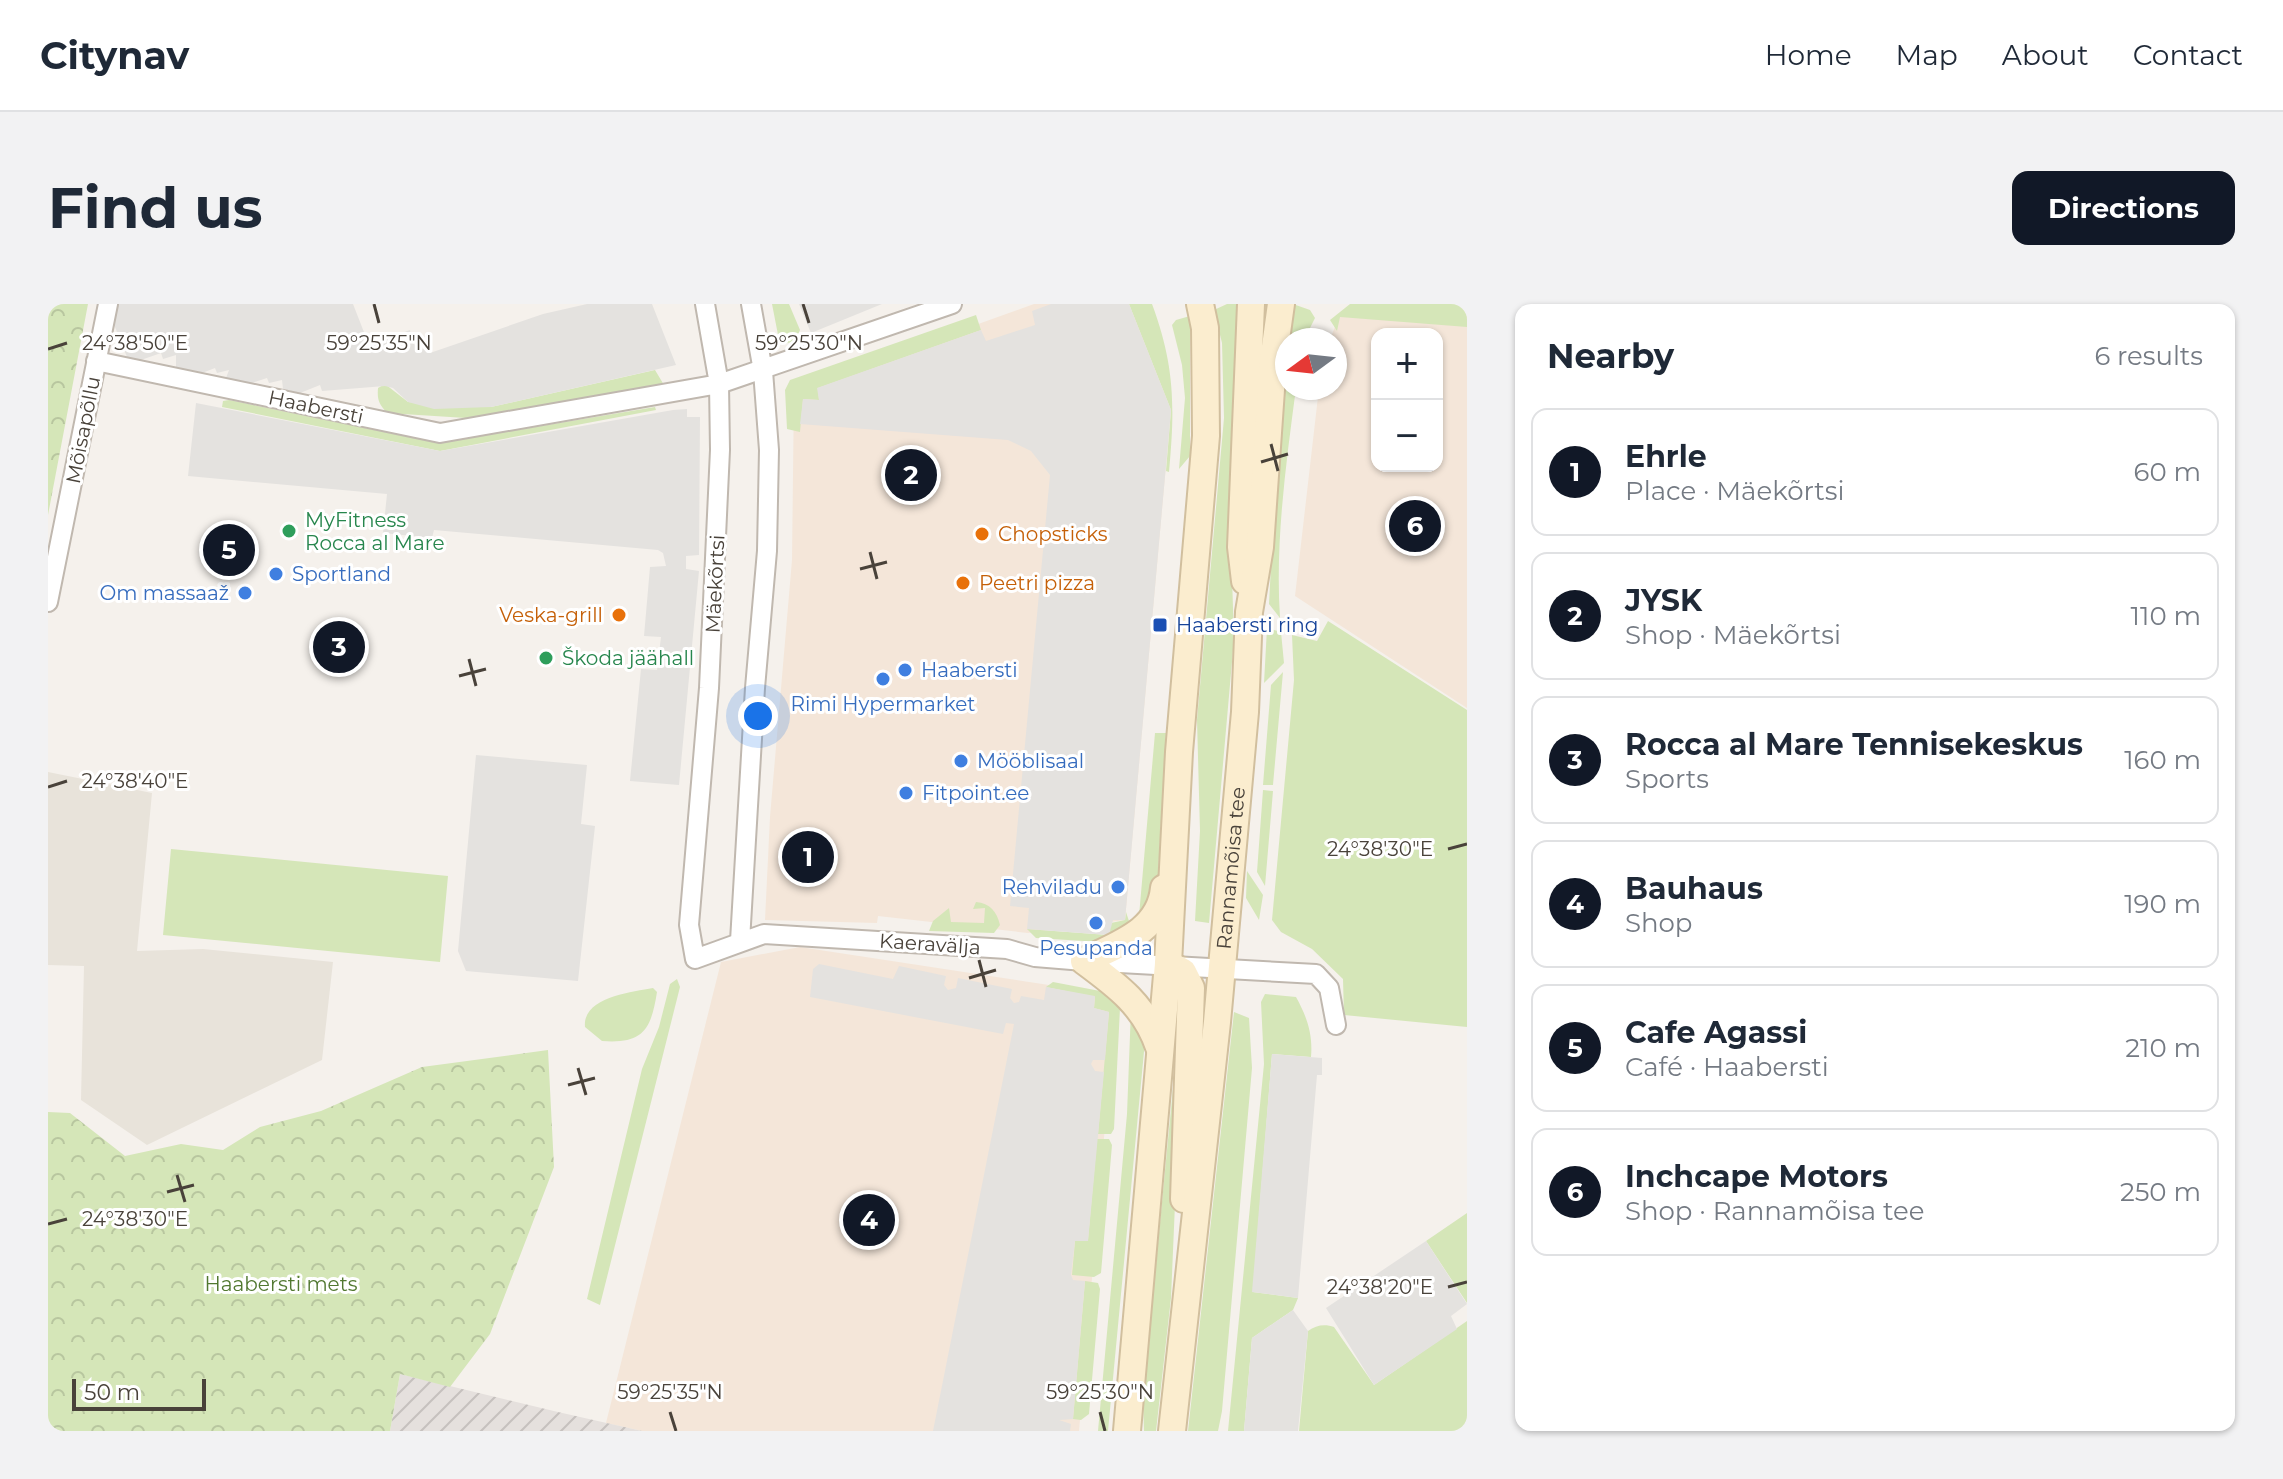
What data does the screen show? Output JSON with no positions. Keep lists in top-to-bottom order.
{
  "streets": {
    "main road": ["Rannamõisa tee"],
    "street": [
      "Haabersti",
      "Mõisapõllu",
      "Mäekõrtsi",
      "Kaeravälja"
    ]
  },
  "crossings": [
    ["Haabersti", "Mõisapõllu"],
    ["Haabersti", "Mäekõrtsi"],
    ["Mäekõrtsi", "Kaeravälja"],
    ["Rannamõisa tee", "Kaeravälja"]
  ],
  "parks": ["Haabersti mets"],
  "places": {
    "other": [
      "MyFitness Rocca al Mare",
      "Chopsticks",
      "Sportland",
      "Peetri pizza",
      "Om massaaž",
      "Veska-grill",
      "Škoda jäähall",
      "Haabersti",
      "Rimi Hypermarket",
      "Mööblisaal",
      "Fitpoint.ee",
      "Rehviladu",
      "Pesupanda"
    ],
    "transit": ["Haabersti ring"]
  },
  "scale_bar": "50 m",
  "north": "left",
  "page": {
    "header": "Citynav",
    "nav": [
      "Home",
      "Map",
      "About",
      "Contact"
    ],
    "buttons": "Directions",
    "title": "Find us",
    "heading": ["Nearby", "6 results"],
    "map_buttons": ["+", "−"],
    "list": [
      {
        "mark": "1",
        "name": "Ehrle",
        "note": "Place · Mäekõrtsi",
        "value": "60 m"
      },
      {
        "mark": "2",
        "name": "JYSK",
        "note": "Shop · Mäekõrtsi",
        "value": "110 m"
      },
      {
        "mark": "3",
        "name": "Rocca al Mare Tennisekeskus",
        "note": "Sports",
        "value": "160 m"
      },
      {
        "mark": "4",
        "name": "Bauhaus",
        "note": "Shop",
        "value": "190 m"
      },
      {
        "mark": "5",
        "name": "Cafe Agassi",
        "note": "Café · Haabersti",
        "value": "210 m"
      },
      {
        "mark": "6",
        "name": "Inchcape Motors",
        "note": "Shop · Rannamõisa tee",
        "value": "250 m"
      }
    ],
    "pins": [
      "2",
      "6",
      "5",
      "3",
      "1",
      "4"
    ],
    "scale": "50 m"
  },
  "coordinates": [
    "59°25'35\"N",
    "59°25'30\"N",
    "24°38'50\"E",
    "24°38'40\"E",
    "24°38'30\"E",
    "24°38'20\"E"
  ]
}
